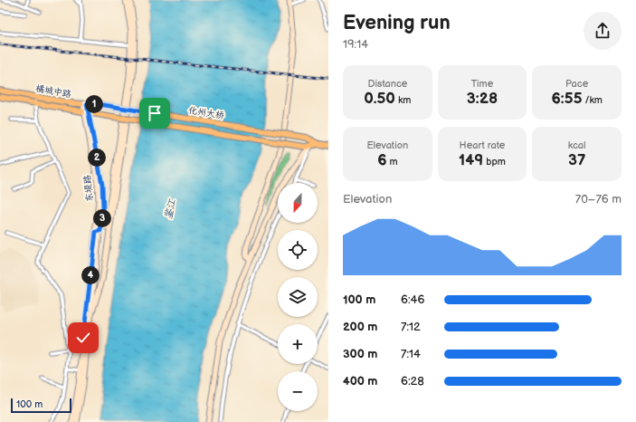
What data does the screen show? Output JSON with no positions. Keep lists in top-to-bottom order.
{
  "streets": {
    "main road": ["橘城中路", "化州大桥", "东堤路"]
  },
  "crossings": [
    ["橘城中路", "化州大桥"],
    ["橘城中路", "东堤路"]
  ],
  "water": ["鉴江"],
  "scale_bar": "100 m",
  "north": "bottom",
  "page": {
    "heading": ["Evening run", "19:14"],
    "stats": [
      ["Distance", "0.50 km"],
      ["Time", "3:28"],
      ["Pace", "6:55 /km"],
      ["Elevation", "6 m"],
      ["Heart rate", "149 bpm"],
      ["kcal", "37"]
    ],
    "pins": [
      "1",
      "2",
      "3",
      "4"
    ],
    "map_buttons": ["+", "−"],
    "chart": ["Elevation", "70–76 m"],
    "list": [
      {
        "name": "100 m",
        "note": "6:46"
      },
      {
        "name": "200 m",
        "note": "7:12"
      },
      {
        "name": "300 m",
        "note": "7:14"
      },
      {
        "name": "400 m",
        "note": "6:28"
      }
    ],
    "scale": "100 m"
  }
}
